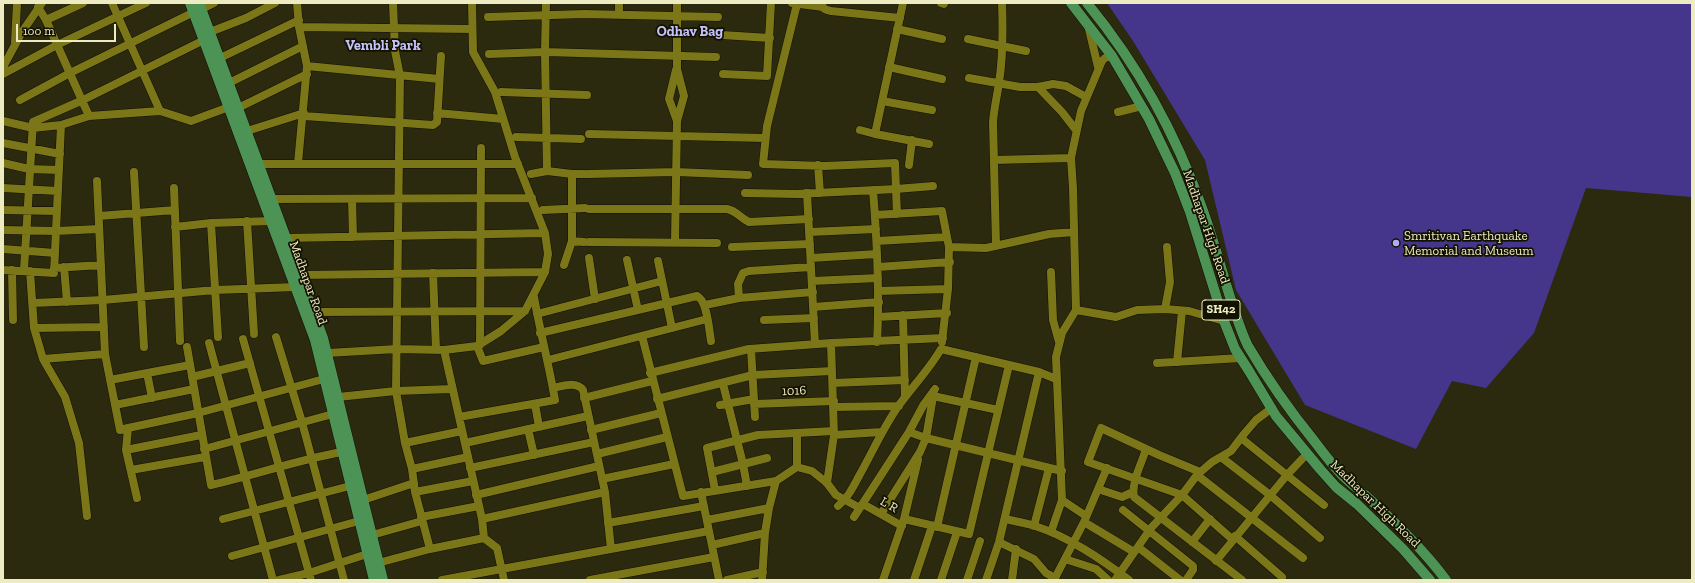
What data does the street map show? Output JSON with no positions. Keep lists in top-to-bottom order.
{
  "streets": {
    "main road": ["Madhapar High Road", "Madhapar Road", "SH42"],
    "street": ["1016", "L R"]
  },
  "districts": ["Odhav Bag", "Vembli Park"],
  "places": ["Smritivan Earthquake Memorial and Museum"],
  "scale_bar": "100 m"
}
